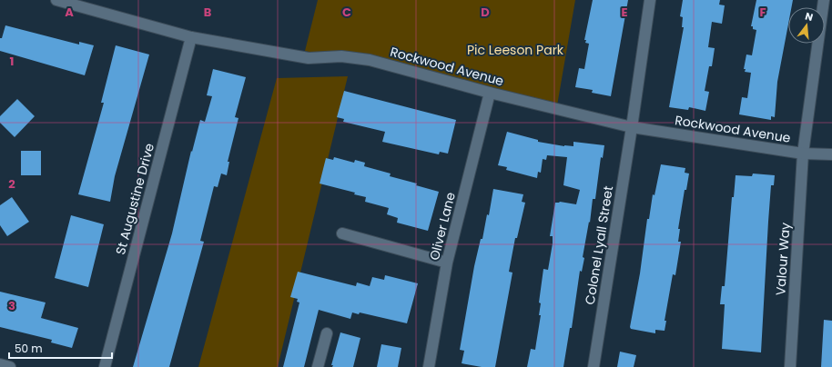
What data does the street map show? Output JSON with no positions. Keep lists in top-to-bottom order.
{
  "streets": {
    "street": [
      "Rockwood Avenue",
      "St Augustine Drive",
      "Oliver Lane",
      "Colonel Lyall Street",
      "Valour Way"
    ]
  },
  "crossings": [
    ["Rockwood Avenue", "St Augustine Drive"],
    ["Rockwood Avenue", "Oliver Lane"],
    ["Rockwood Avenue", "Colonel Lyall Street"],
    ["Rockwood Avenue", "Valour Way"]
  ],
  "parks": ["Pic Leeson Park"],
  "scale_bar": "50 m",
  "north": "top",
  "grid": {
    "columns": [
      "A",
      "B",
      "C",
      "D",
      "E",
      "F"
    ],
    "rows": ["1", "2", "3"]
  }
}
